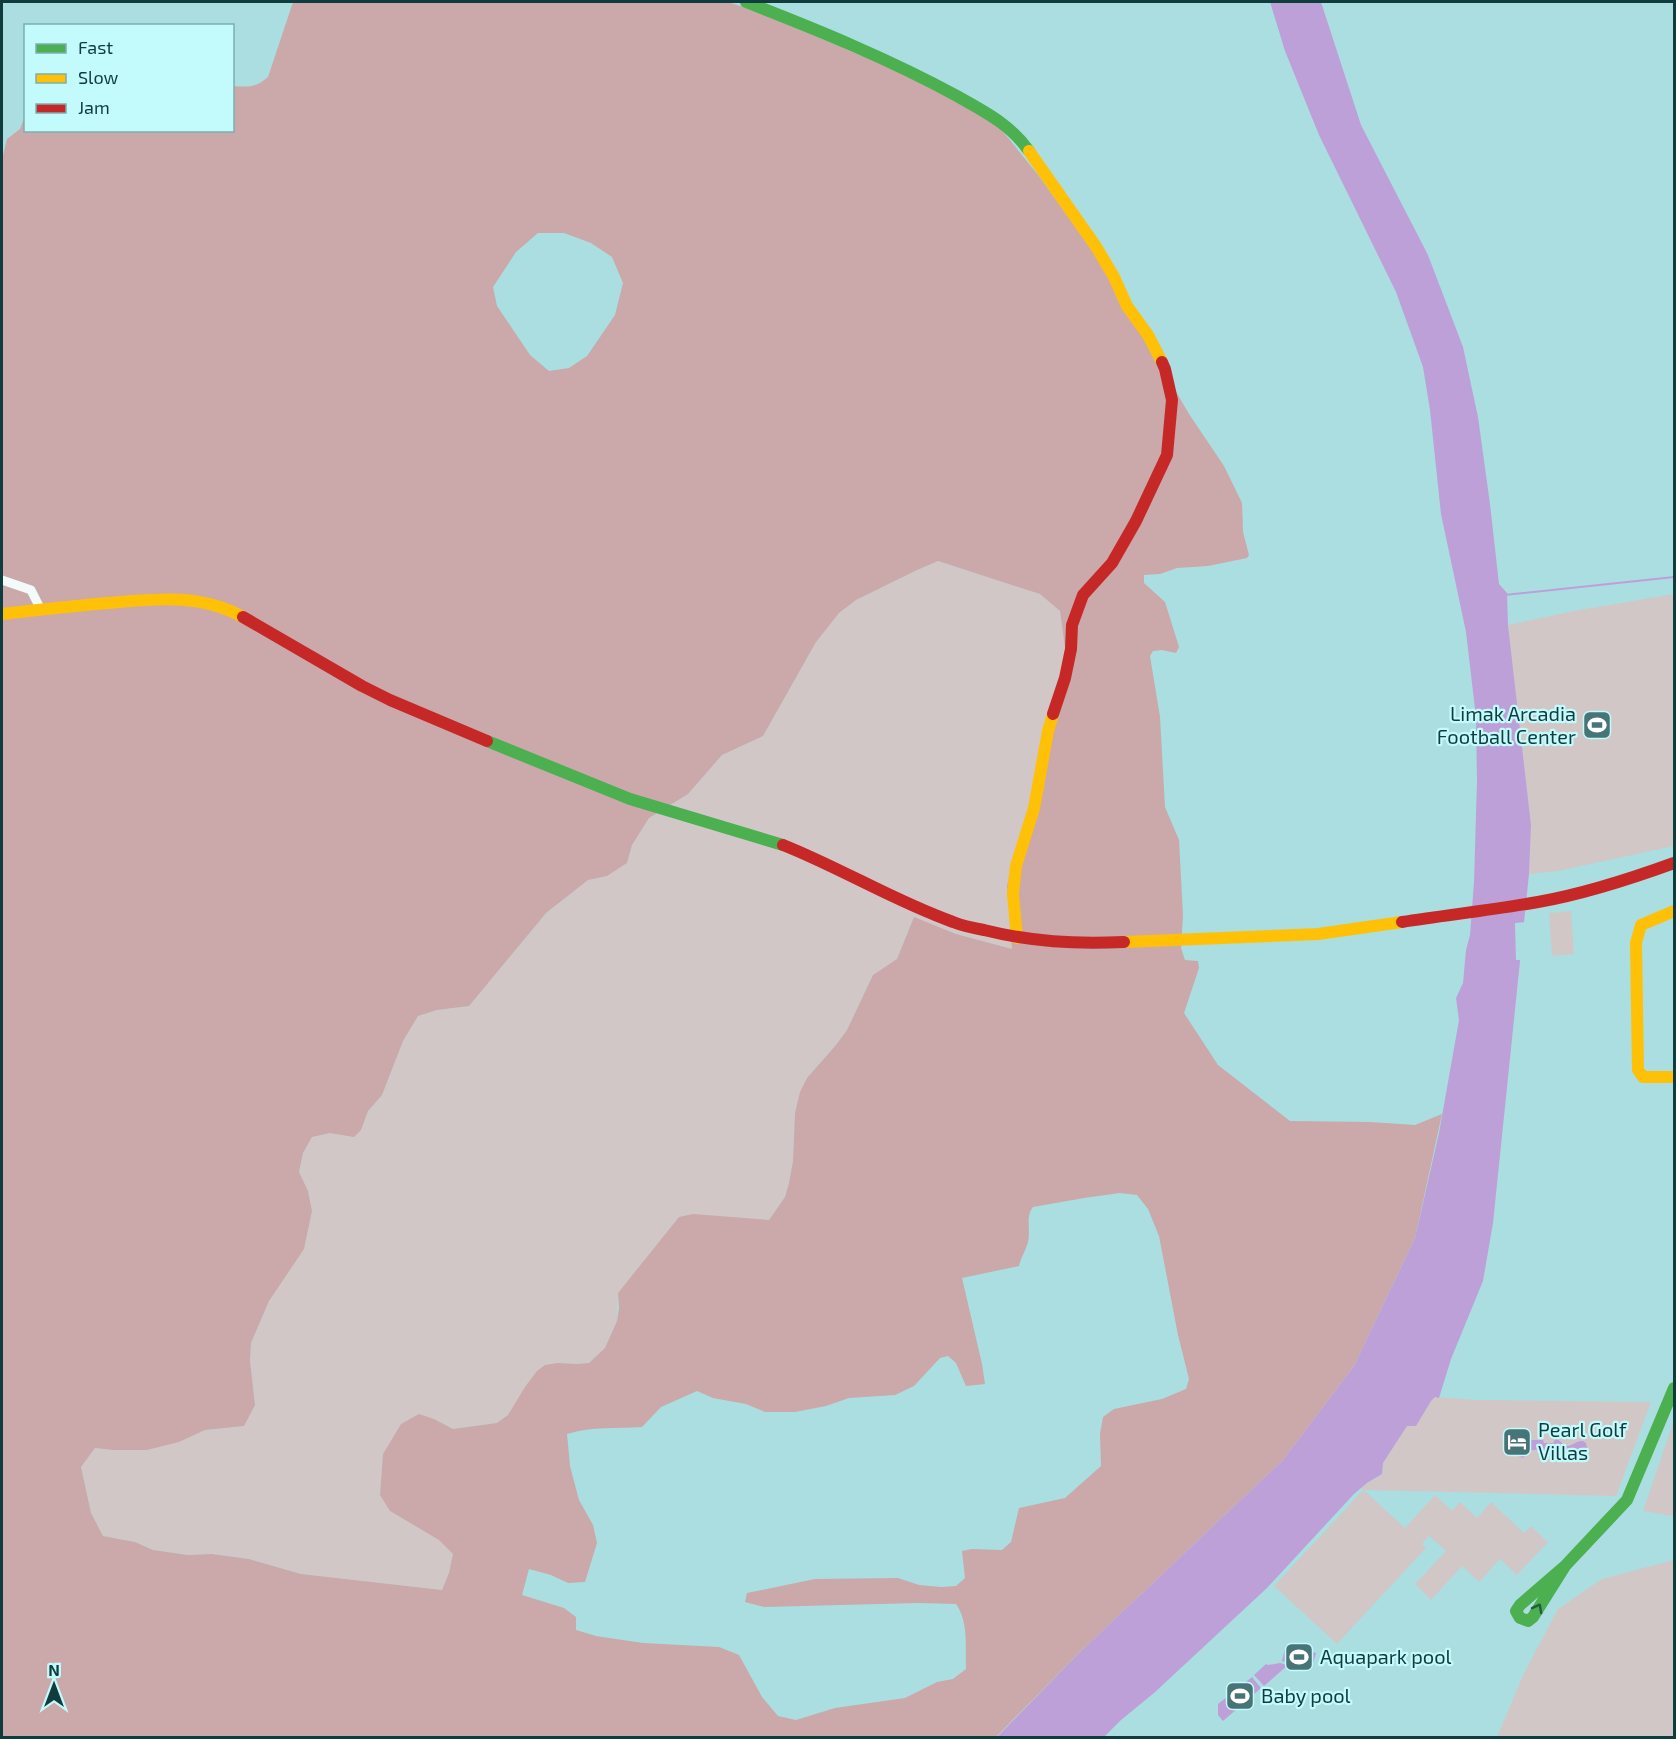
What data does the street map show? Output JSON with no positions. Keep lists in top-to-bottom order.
{
  "places": {
    "sports": ["Limak Arcadia Football Center", "Aquapark pool", "Baby pool"],
    "hotel": ["Pearl Golf Villas"]
  },
  "legend": ["Fast", "Slow", "Jam"],
  "north": "top"
}
